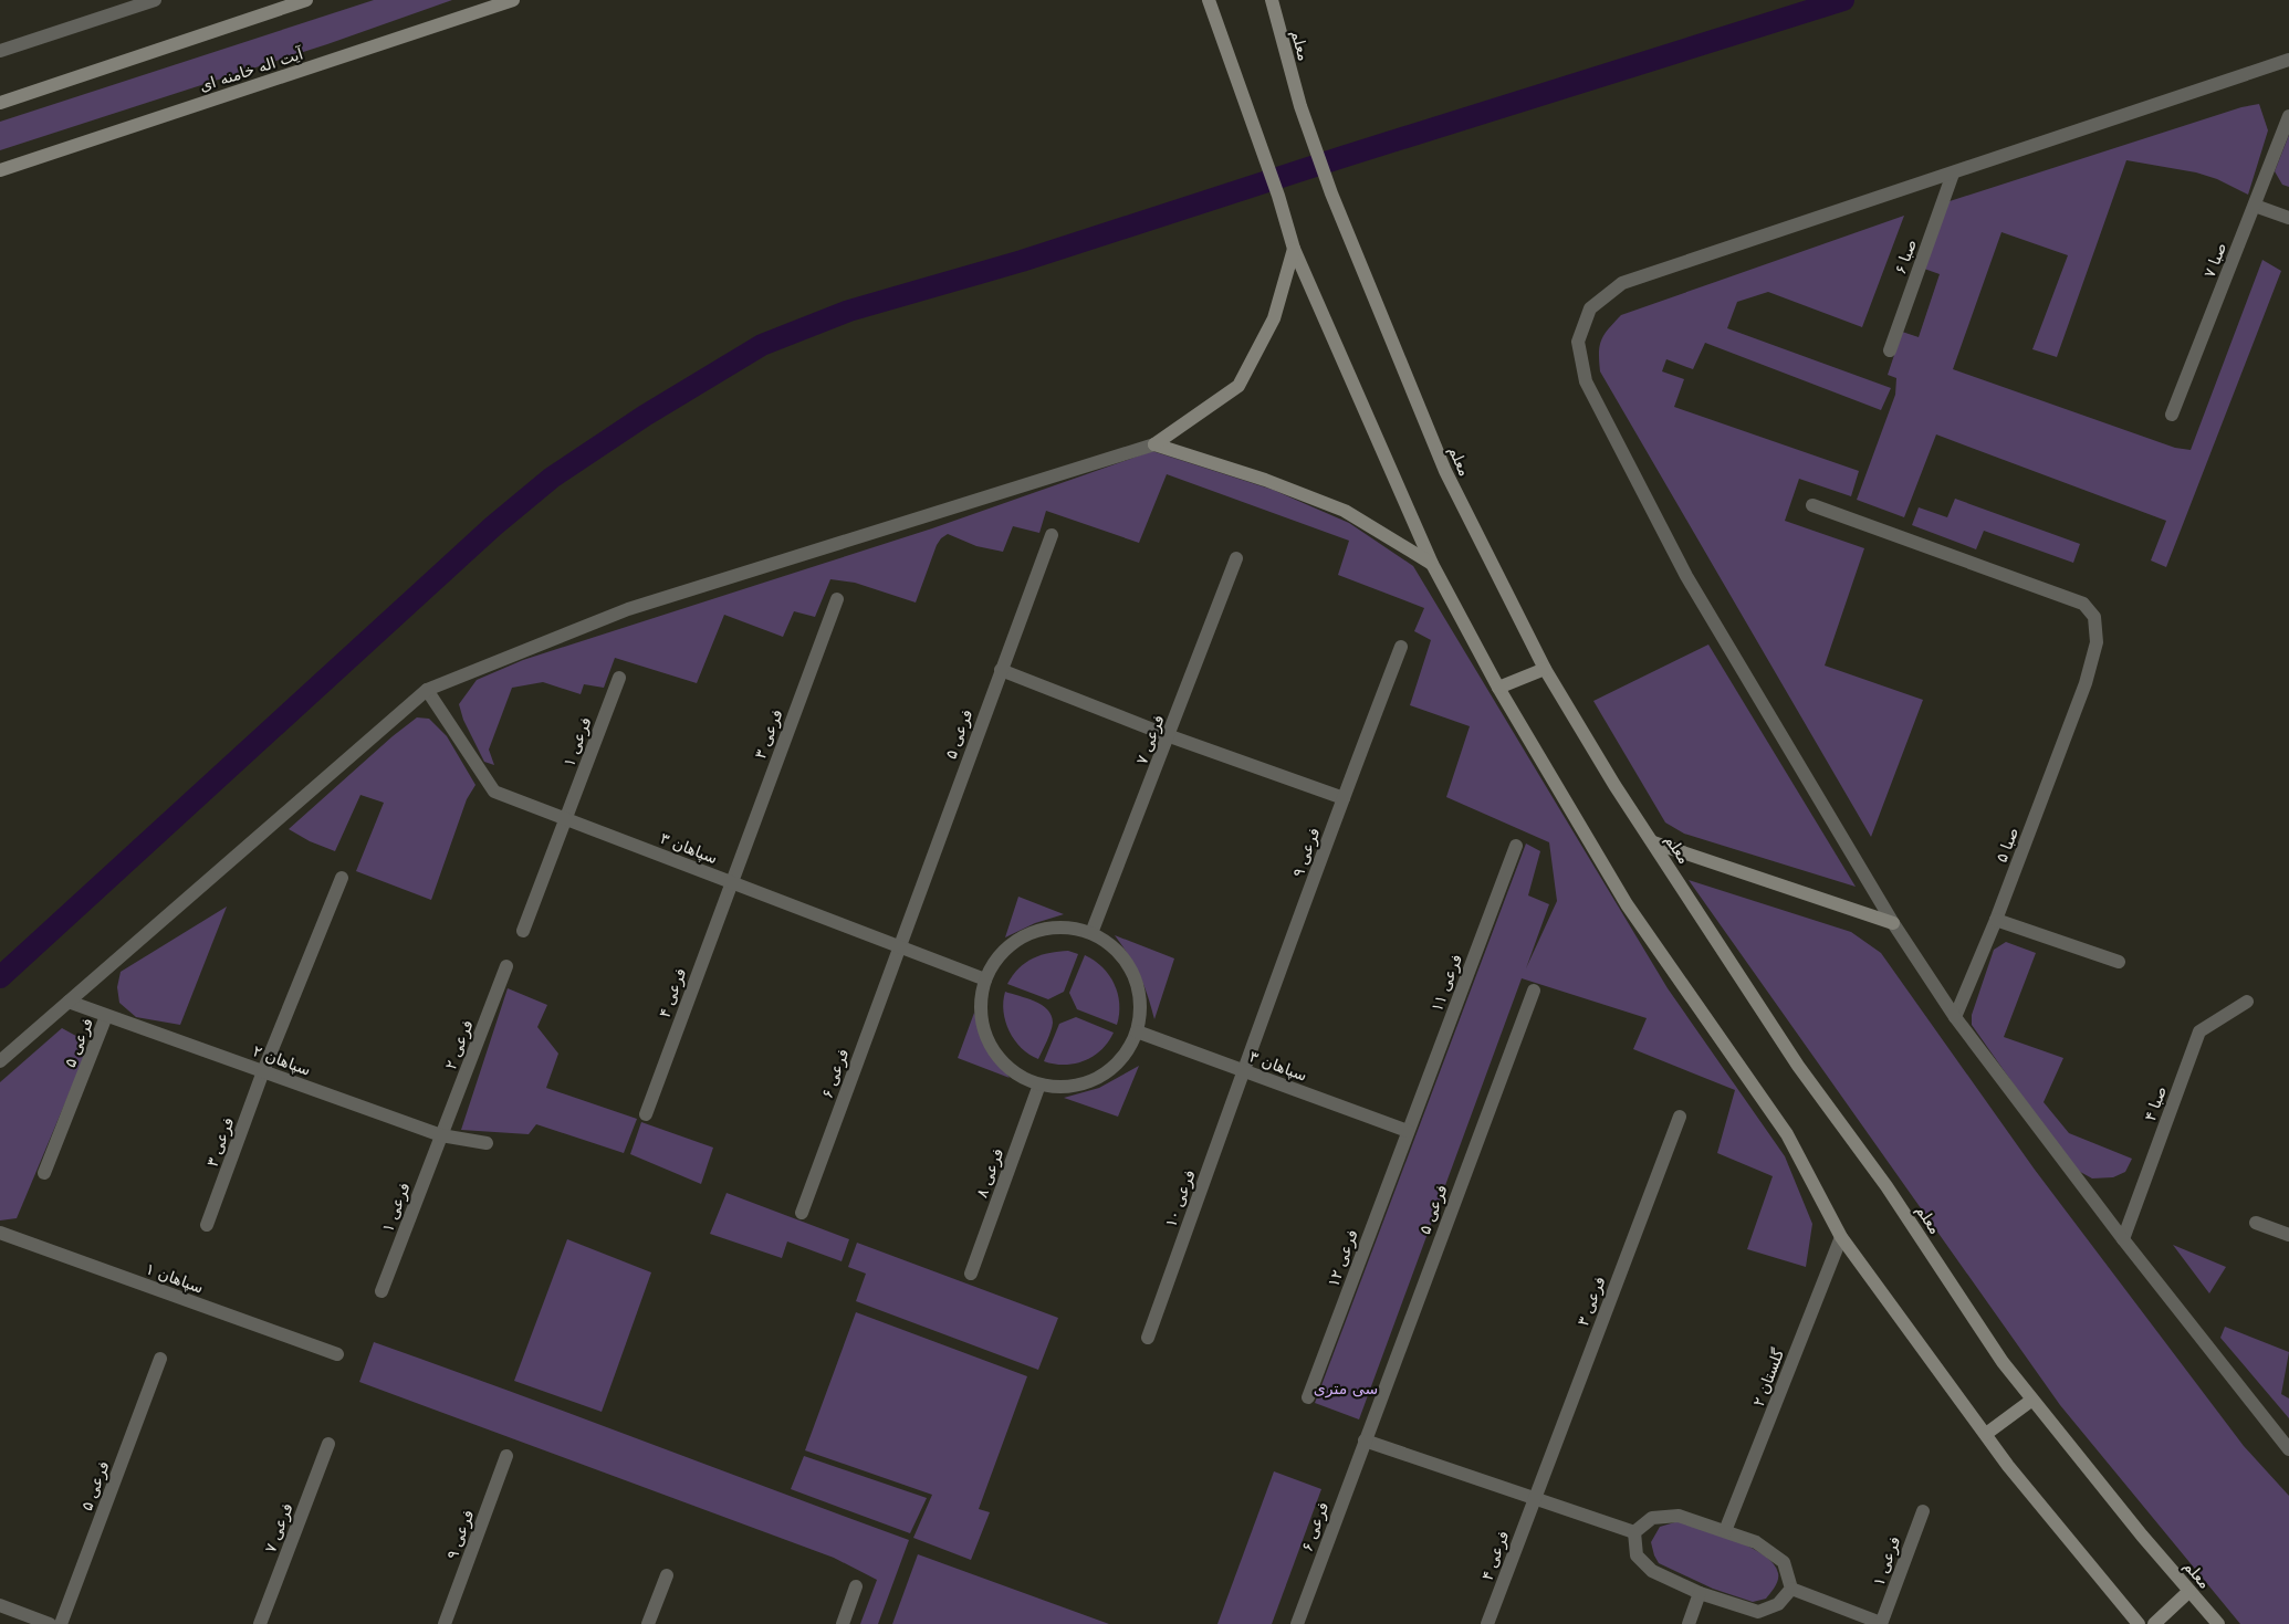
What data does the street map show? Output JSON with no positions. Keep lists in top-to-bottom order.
{
  "streets": {
    "main road": ["معلم", "آیت اله خامنه ای"],
    "street": [
      "صبا ۶",
      "صبا ۷",
      "فرعی ۳",
      "فرعی ۵",
      "فرعی ۷",
      "فرعی ۱",
      "صبا ۵",
      "سپاهان ۳",
      "فرعی ۹",
      "فرعی ۱۱",
      "فرعی ۴",
      "فرعی ۲",
      "سپاهان ۲",
      "فرعی ۶",
      "صبا ۴",
      "فرعی ۸",
      "فرعی ۱۰",
      "فرعی ۱۲",
      "سپاهان ۱",
      "گلستان ۲"
    ]
  },
  "crossings": [
    ["فرعی ۳", "سپاهان ۳"],
    ["فرعی ۳", "فرعی ۴"],
    ["فرعی ۳", "سپاهان ۲"],
    ["فرعی ۵", "سپاهان ۳"],
    ["فرعی ۵", "سپاهان ۲"],
    ["فرعی ۵", "فرعی ۶"],
    ["فرعی ۷", "سپاهان ۳"],
    ["فرعی ۷", "فرعی ۸"],
    ["فرعی ۱", "سپاهان ۳"],
    ["فرعی ۱", "فرعی ۲"],
    ["فرعی ۱", "سپاهان ۲"],
    ["سپاهان ۳", "فرعی ۹"],
    ["سپاهان ۳", "فرعی ۱۱"],
    ["سپاهان ۳", "فرعی ۴"],
    ["سپاهان ۳", "فرعی ۶"],
    ["سپاهان ۳", "فرعی ۸"],
    ["سپاهان ۳", "فرعی ۱۰"],
    ["سپاهان ۳", "فرعی ۱۲"],
    ["فرعی ۹", "فرعی ۱۰"],
    ["فرعی ۱۱", "فرعی ۱۲"],
    ["فرعی ۲", "سپاهان ۲"]
  ],
  "parks": ["سی متری"]
}
